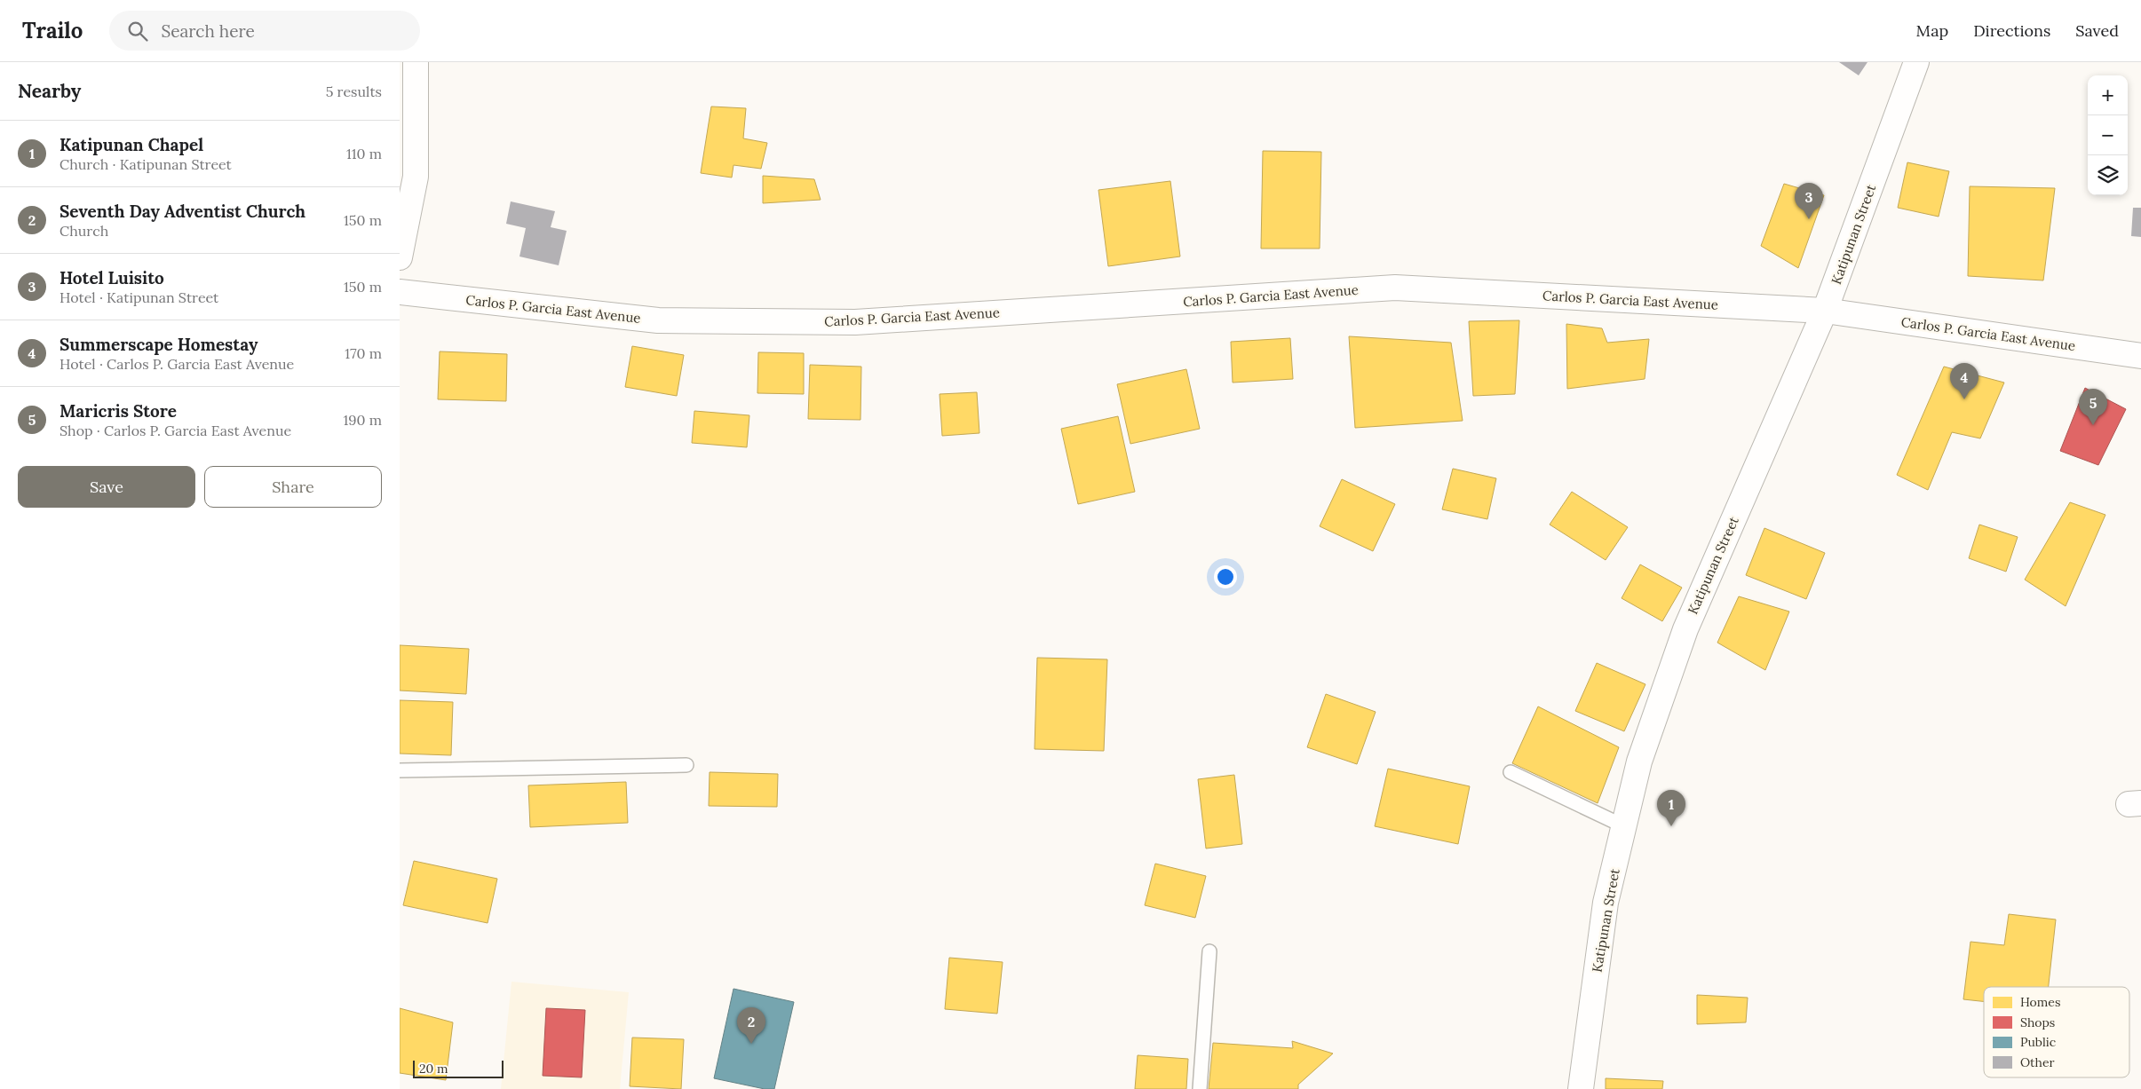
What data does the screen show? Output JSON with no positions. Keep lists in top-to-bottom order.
{
  "streets": {
    "main road": ["Katipunan Street", "Carlos P. Garcia East Avenue"]
  },
  "crossings": [
    ["Katipunan Street", "Carlos P. Garcia East Avenue"]
  ],
  "legend": [
    "Homes",
    "Shops",
    "Public",
    "Other"
  ],
  "scale_bar": "20 m",
  "page": {
    "header": "Trailo",
    "search": "Search here",
    "nav": ["Map", "Directions", "Saved"],
    "heading": ["Nearby", "5 results"],
    "map_buttons": ["+", "−"],
    "list": [
      {
        "mark": "1",
        "name": "Katipunan Chapel",
        "note": "Church · Katipunan Street",
        "value": "110 m"
      },
      {
        "mark": "2",
        "name": "Seventh Day Adventist Church",
        "note": "Church",
        "value": "150 m"
      },
      {
        "mark": "3",
        "name": "Hotel Luisito",
        "note": "Hotel · Katipunan Street",
        "value": "150 m"
      },
      {
        "mark": "4",
        "name": "Summerscape Homestay",
        "note": "Hotel · Carlos P. Garcia East Avenue",
        "value": "170 m"
      },
      {
        "mark": "5",
        "name": "Maricris Store",
        "note": "Shop · Carlos P. Garcia East Avenue",
        "value": "190 m"
      }
    ],
    "pins": [
      "3",
      "4",
      "5",
      "1",
      "2"
    ],
    "buttons": ["Save", "Share"],
    "scale": "20 m"
  }
}
